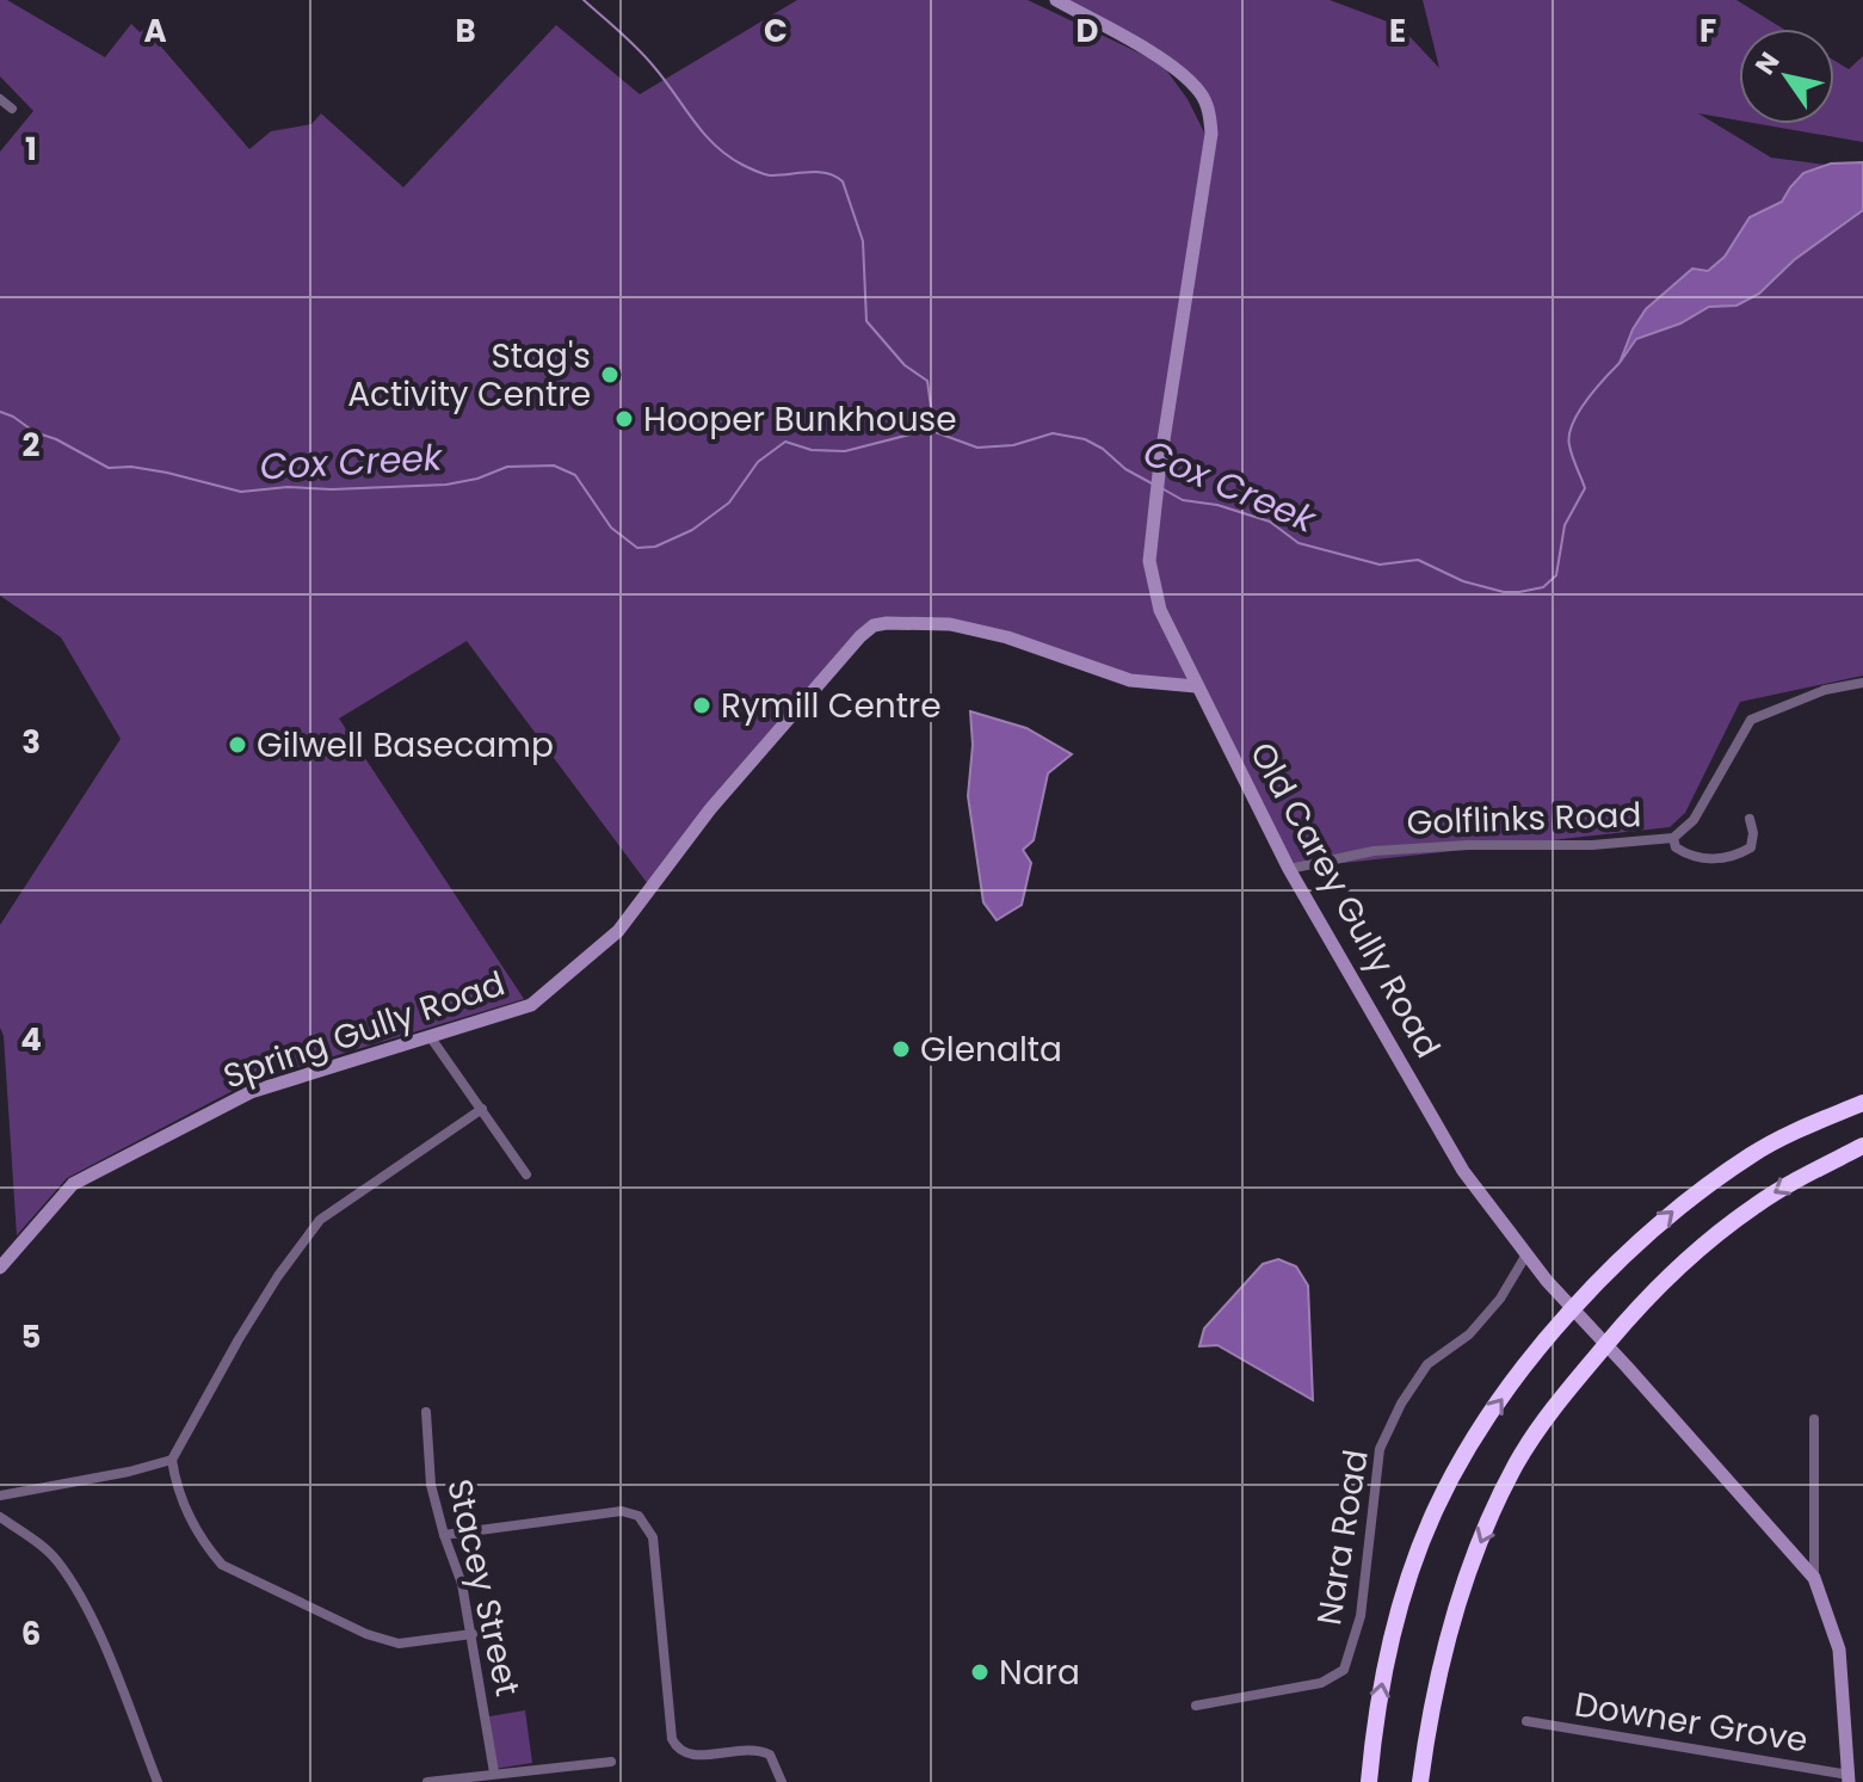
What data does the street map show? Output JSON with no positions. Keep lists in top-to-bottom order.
{
  "streets": {
    "main road": ["Old Carey Gully Road", "Spring Gully Road"],
    "street": [
      "Golflinks Road",
      "Nara Road",
      "Stacey Street",
      "Downer Grove"
    ]
  },
  "crossings": [
    ["Golflinks Road", "Old Carey Gully Road"],
    ["Old Carey Gully Road", "Spring Gully Road"],
    ["Old Carey Gully Road", "Nara Road"],
    ["Old Carey Gully Road", "Downer Grove"]
  ],
  "water": ["Cox Creek"],
  "places": [
    "Stag's Activity Centre",
    "Hooper Bunkhouse",
    "Rymill Centre",
    "Gilwell Basecamp",
    "Glenalta",
    "Nara"
  ],
  "north": "top left",
  "grid": {
    "columns": [
      "A",
      "B",
      "C",
      "D",
      "E",
      "F"
    ],
    "rows": [
      "1",
      "2",
      "3",
      "4",
      "5",
      "6"
    ]
  }
}
